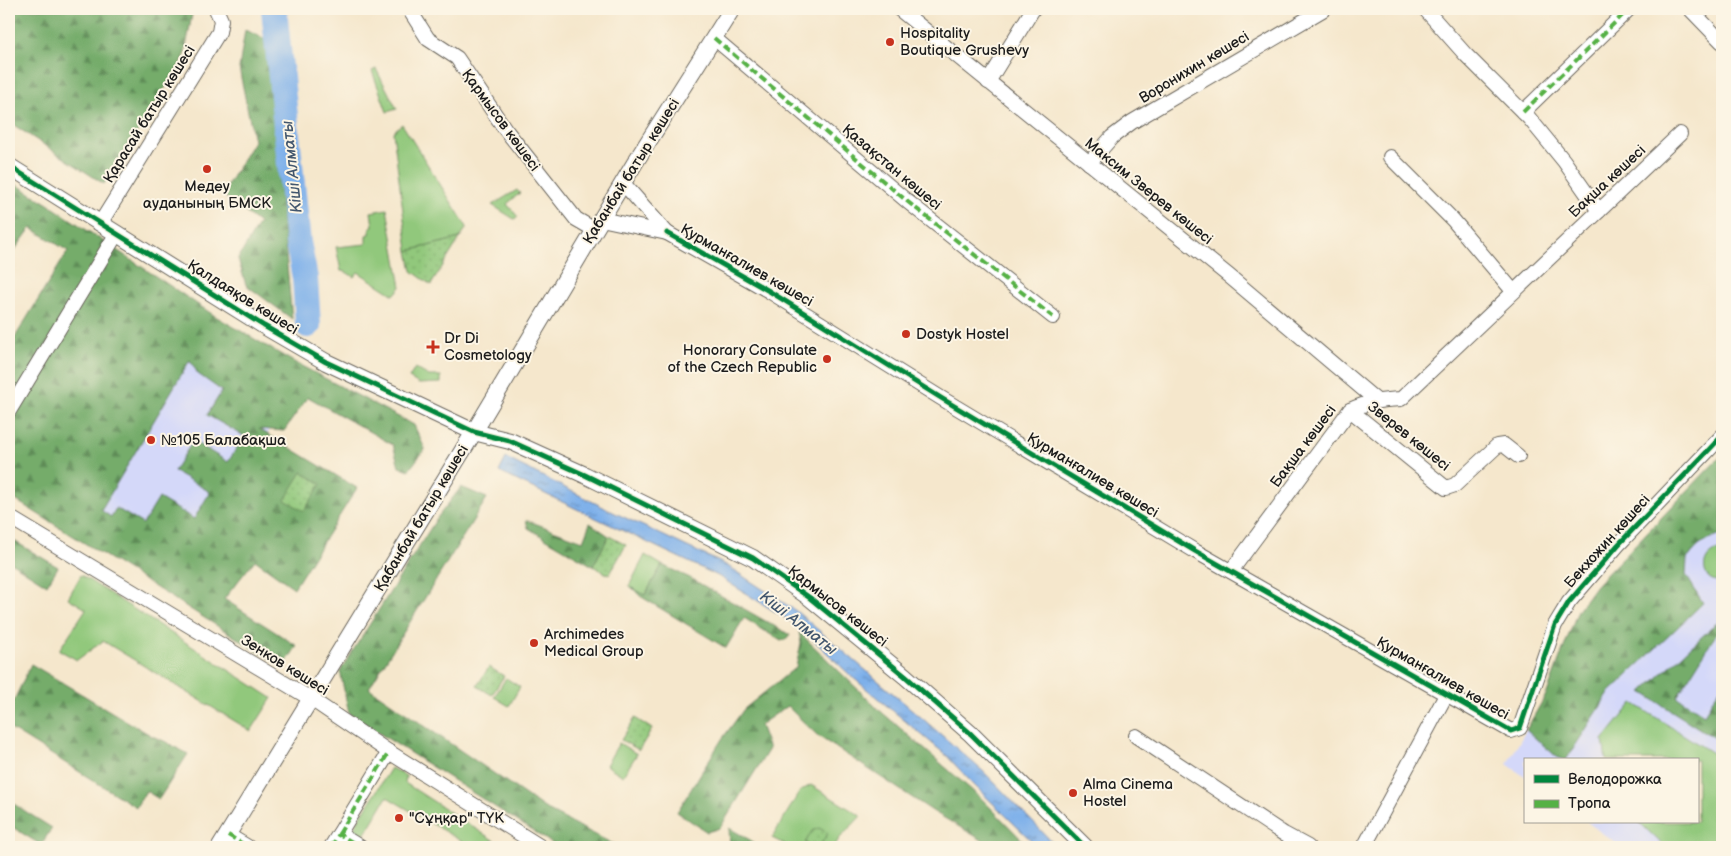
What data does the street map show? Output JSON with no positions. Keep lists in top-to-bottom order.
{
  "streets": {
    "street": [
      "Воронихин көшесі",
      "Қарасай батыр көшесі",
      "Қармысов көшесі",
      "Қазақстан көшесі",
      "Қабанбай батыр көшесі",
      "Бақша көшесі",
      "Максим Зверев көшесі",
      "Қурманғалиев көшесі",
      "Қалдаяқов көшесі",
      "Зверев көшесі",
      "Бекхожин көшесі",
      "Зенков көшесі"
    ]
  },
  "crossings": [
    ["Воронихин көшесі", "Максим Зверев көшесі"],
    ["Қарасай батыр көшесі", "Қалдаяқов көшесі"],
    ["Қармысов көшесі", "Қабанбай батыр көшесі"],
    ["Қармысов көшесі", "Қалдаяқов көшесі"],
    ["Қазақстан көшесі", "Қабанбай батыр көшесі"],
    ["Қабанбай батыр көшесі", "Қалдаяқов көшесі"],
    ["Қабанбай батыр көшесі", "Зенков көшесі"],
    ["Бақша көшесі", "Максим Зверев көшесі"],
    ["Бақша көшесі", "Қурманғалиев көшесі"],
    ["Бақша көшесі", "Зверев көшесі"],
    ["Қурманғалиев көшесі", "Бекхожин көшесі"]
  ],
  "water": ["Кіші Алматы"],
  "places": {
    "other": [
      "Hospitality Boutique Grushevy",
      "Медеу ауданының БМСК",
      "Dostyk Hostel",
      "Honorary Consulate of the Czech Republic",
      "№105 Балабақша",
      "Archimedes Medical Group",
      "Alma Cinema Hostel",
      "\"Сұңқар\" ТҮК"
    ],
    "health": ["Dr Di Cosmetology"]
  },
  "legend": ["Велодорожка", "Тропа"]
}
